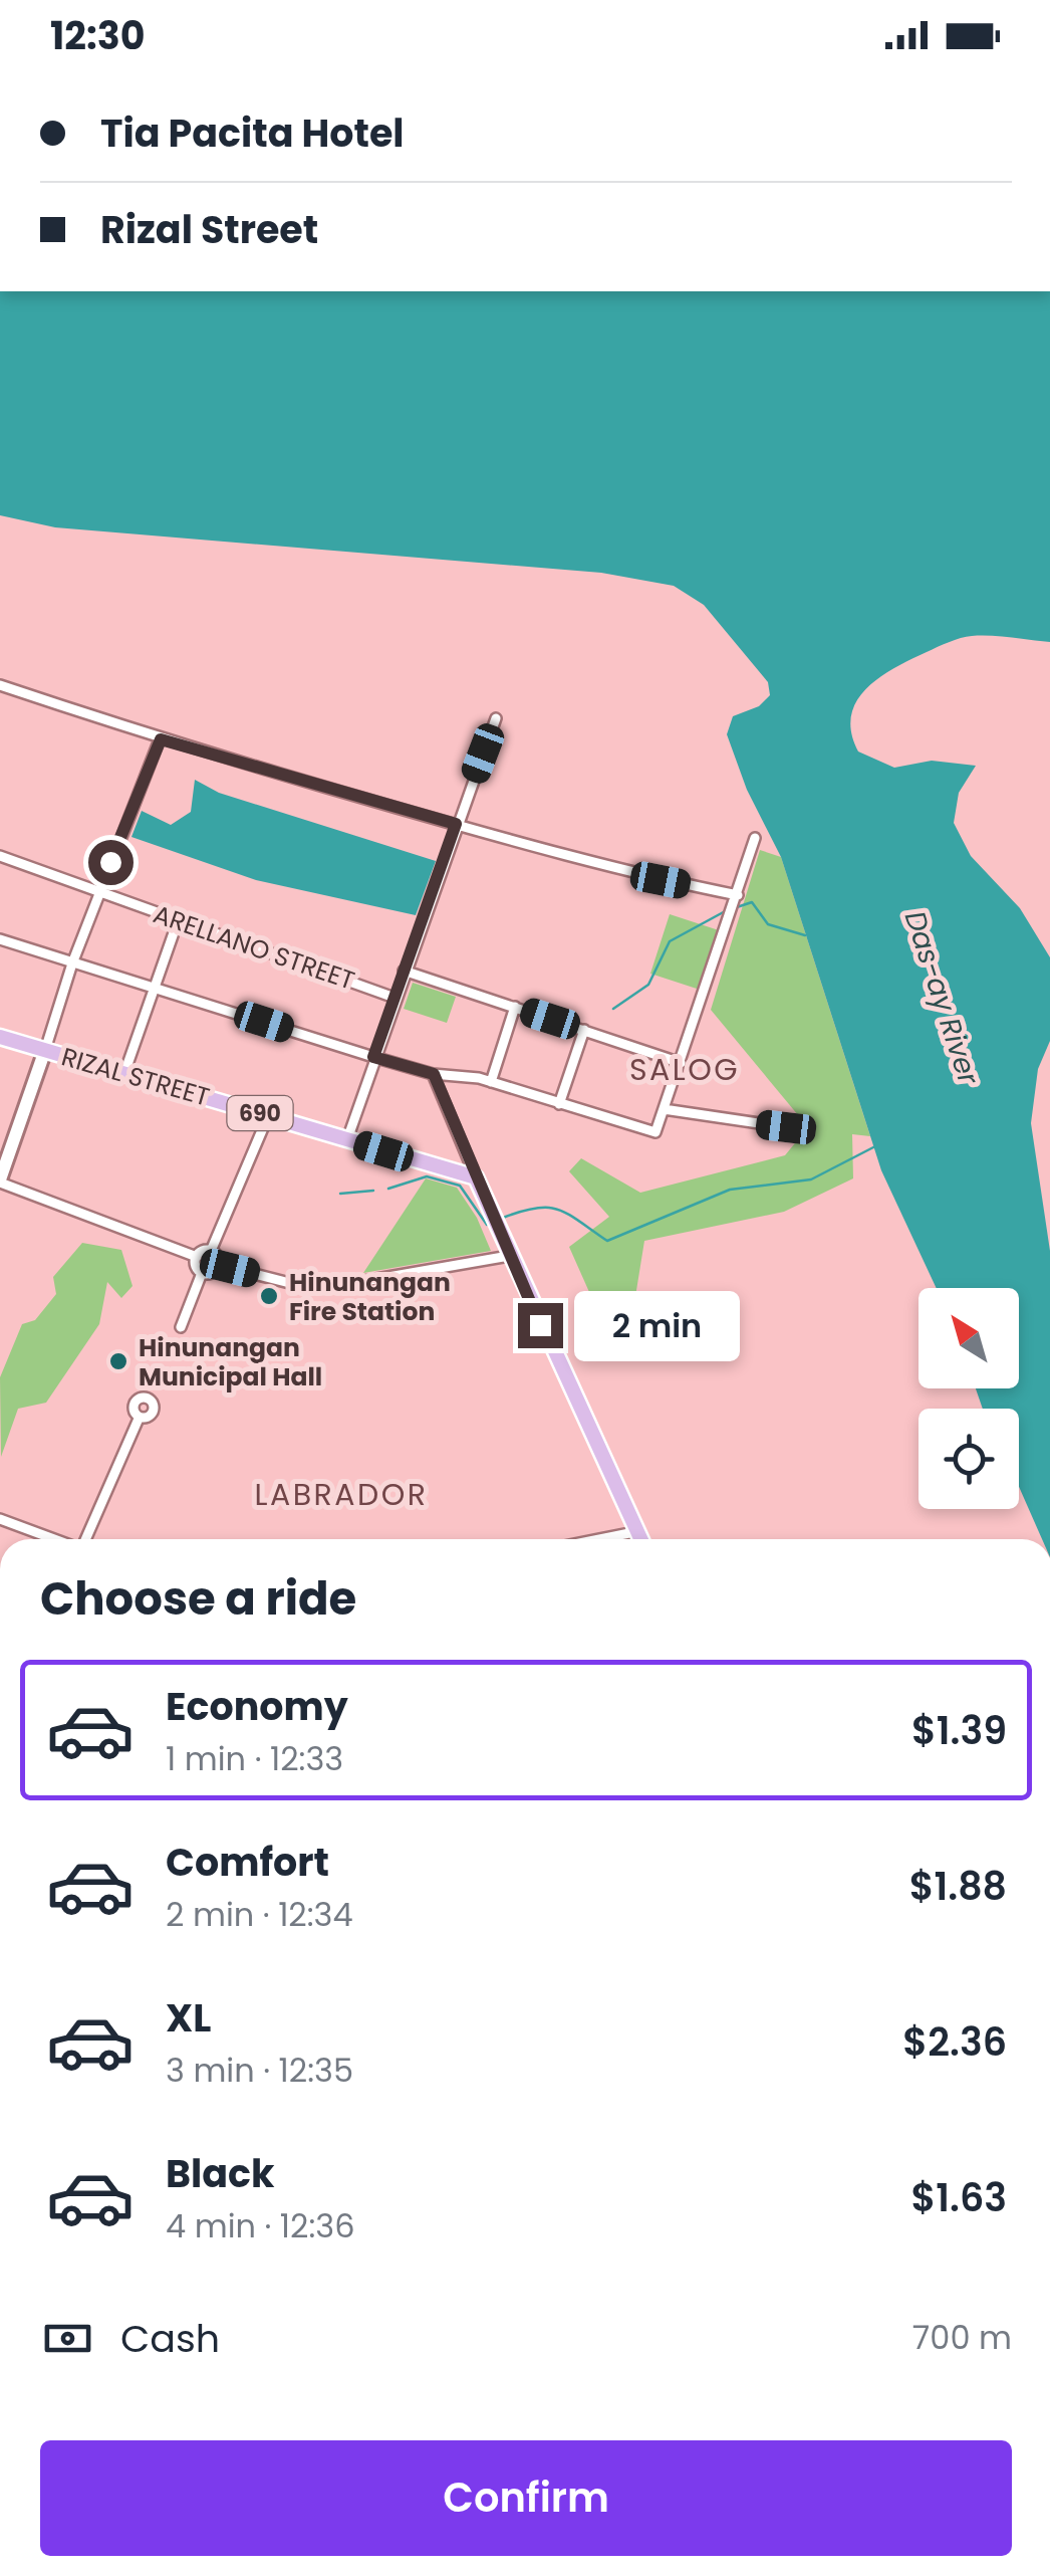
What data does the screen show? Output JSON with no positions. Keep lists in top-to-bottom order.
{
  "streets": {
    "main road": ["RIZAL STREET", "690"],
    "street": ["ARELLANO STREET"]
  },
  "districts": ["SALOG", "LABRADOR"],
  "water": ["Das-ay River"],
  "places": ["Hinunangan Fire Station", "Hinunangan Municipal Hall"],
  "north": "top left",
  "page": {
    "status": "12:30",
    "banner": ["Tia Pacita Hotel", "Rizal Street"],
    "bubble": "2 min",
    "heading": "Choose a ride",
    "list": [
      {
        "name": "Economy",
        "note": "1 min · 12:33",
        "value": "$1.39"
      },
      {
        "name": "Comfort",
        "note": "2 min · 12:34",
        "value": "$1.88"
      },
      {
        "name": "XL",
        "note": "3 min · 12:35",
        "value": "$2.36"
      },
      {
        "name": "Black",
        "note": "4 min · 12:36",
        "value": "$1.63"
      }
    ],
    "pay": ["Cash", "700 m"],
    "buttons": "Confirm"
  }
}
